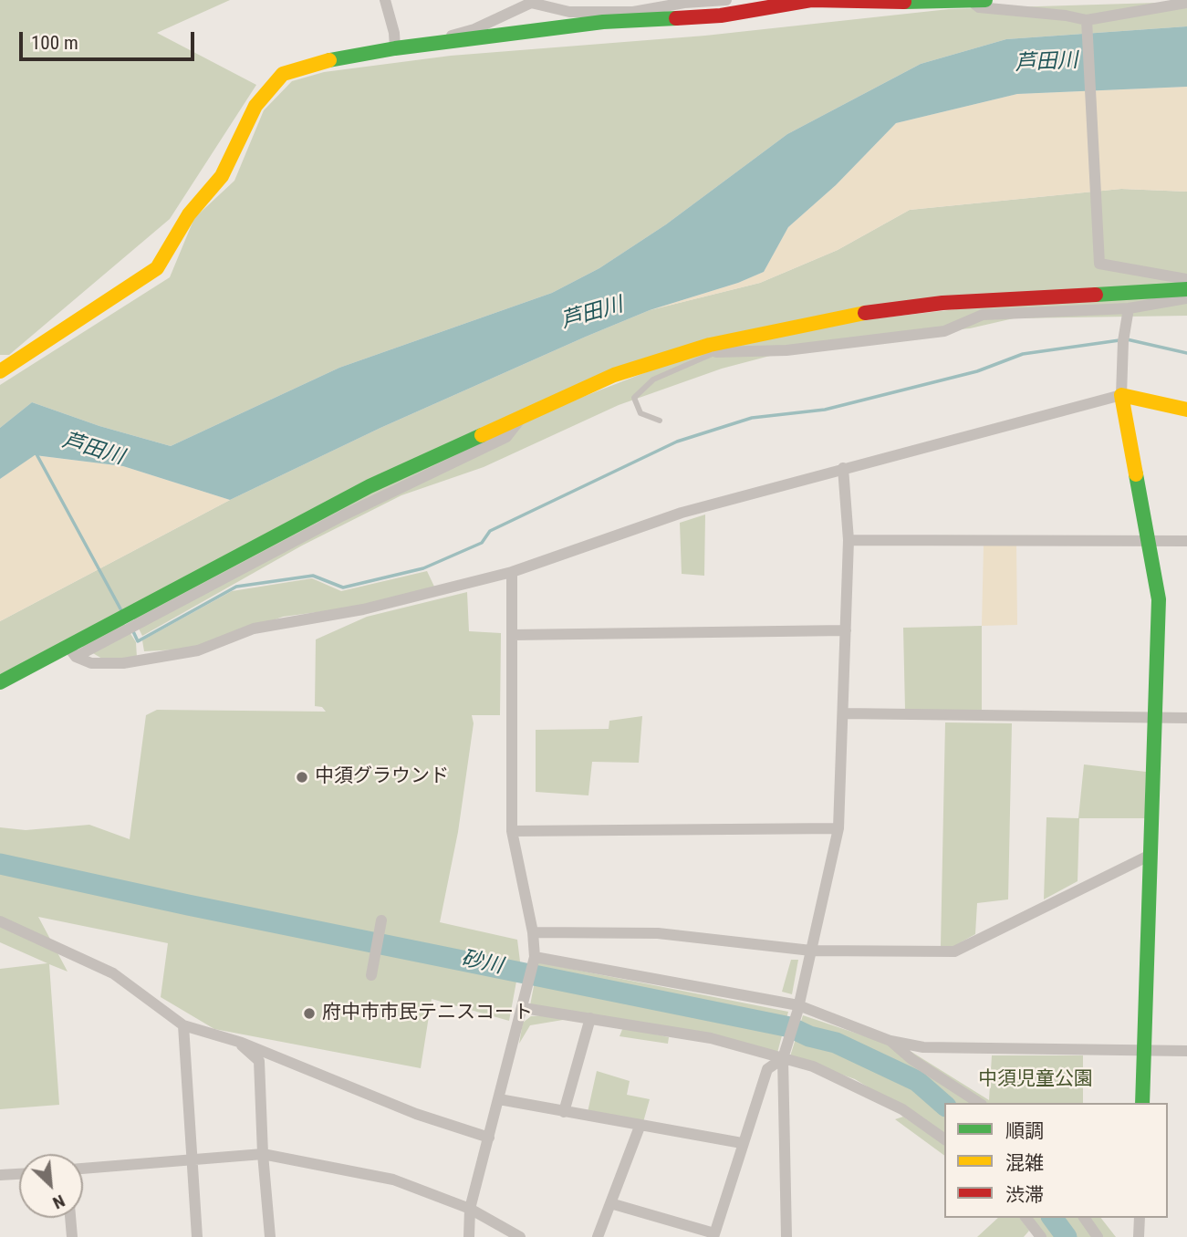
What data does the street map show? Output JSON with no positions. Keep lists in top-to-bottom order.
{
  "water": ["芦田川", "砂川"],
  "parks": ["中須児童公園"],
  "places": ["中須グラウンド", "府中市市民テニスコート"],
  "legend": ["順調", "混雑", "渋滞"],
  "scale_bar": "100 m",
  "north": "bottom right"
}
